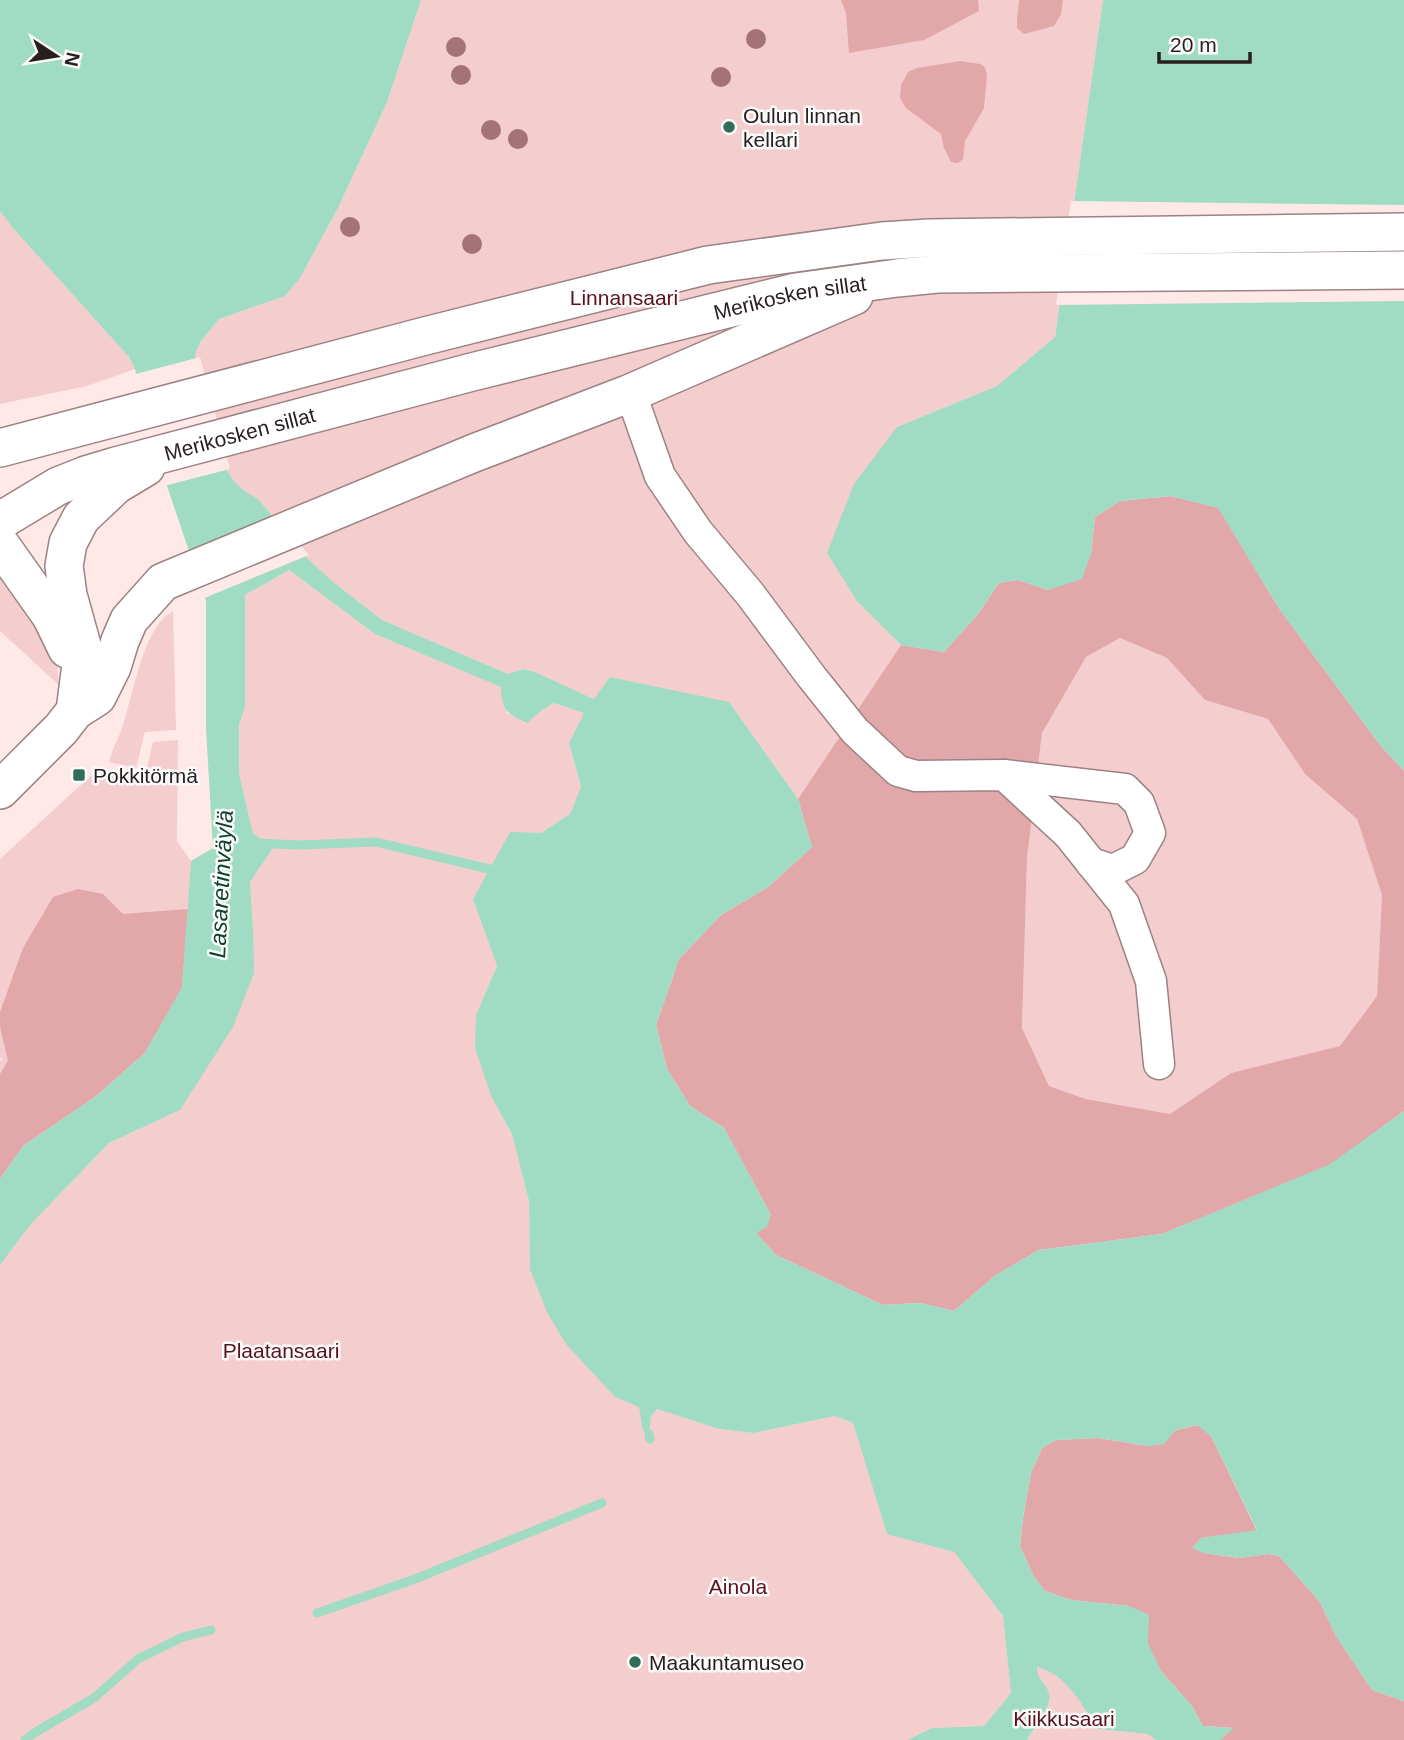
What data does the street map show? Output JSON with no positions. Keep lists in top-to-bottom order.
{
  "streets": {
    "main road": ["Merikosken sillat"]
  },
  "water": ["Lasaretinväylä"],
  "parks": [
    "Linnansaari",
    "Plaatansaari",
    "Ainola",
    "Kiikkusaari"
  ],
  "places": {
    "other": ["Oulun linnan kellari", "Maakuntamuseo"],
    "transit": ["Pokkitörmä"]
  },
  "scale_bar": "20 m",
  "north": "right"
}
